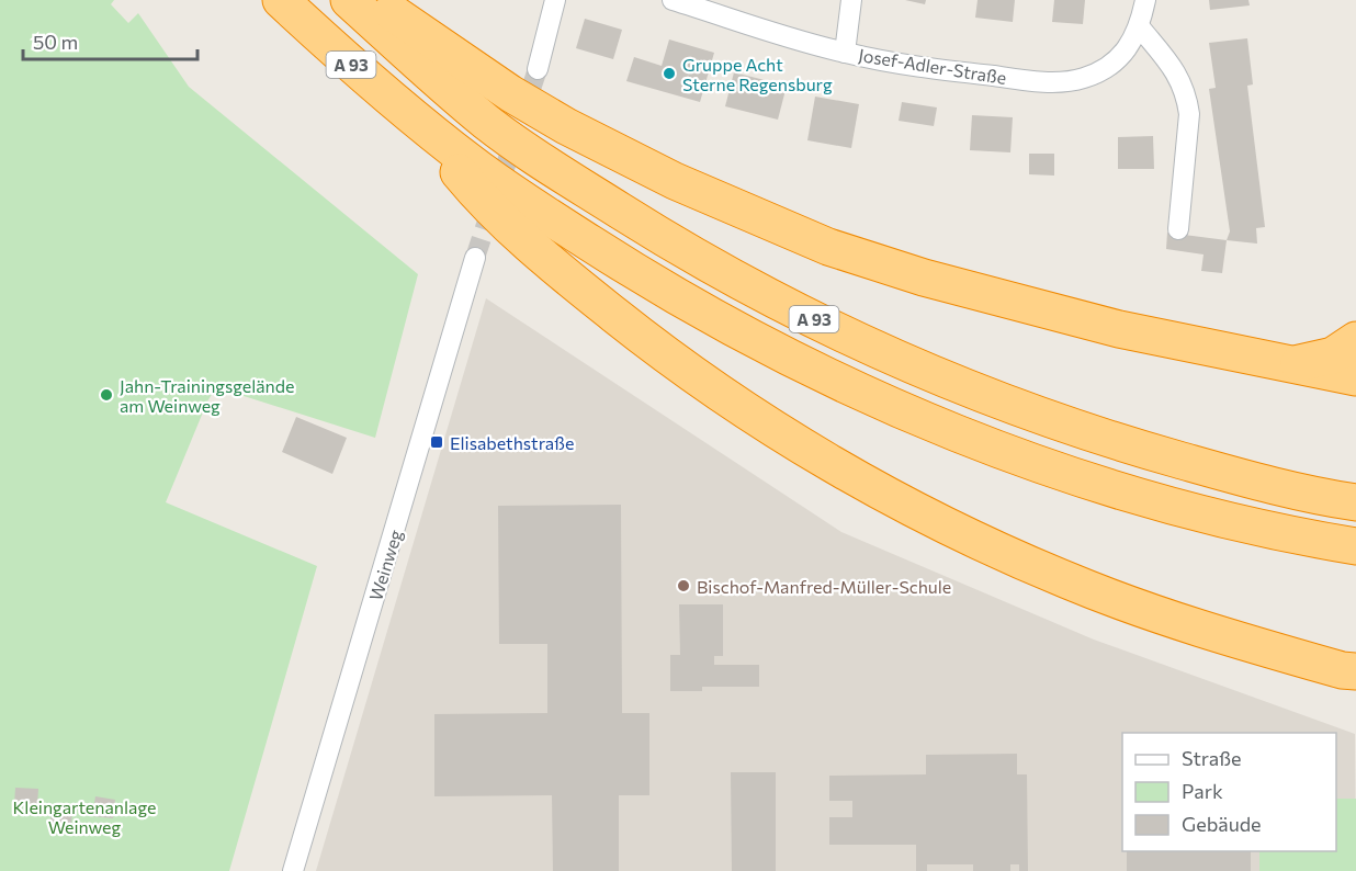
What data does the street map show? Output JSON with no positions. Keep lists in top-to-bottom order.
{
  "streets": {
    "highway": ["A 93"],
    "street": ["Josef-Adler-Straße", "Weinweg"]
  },
  "parks": ["Kleingartenanlage Weinweg"],
  "places": {
    "other": ["Gruppe Acht Sterne Regensburg", "Jahn-Trainingsgelände am Weinweg", "Bischof-Manfred-Müller-Schule"],
    "transit": ["Elisabethstraße"]
  },
  "legend": ["Straße", "Park", "Gebäude"],
  "scale_bar": "50 m"
}
